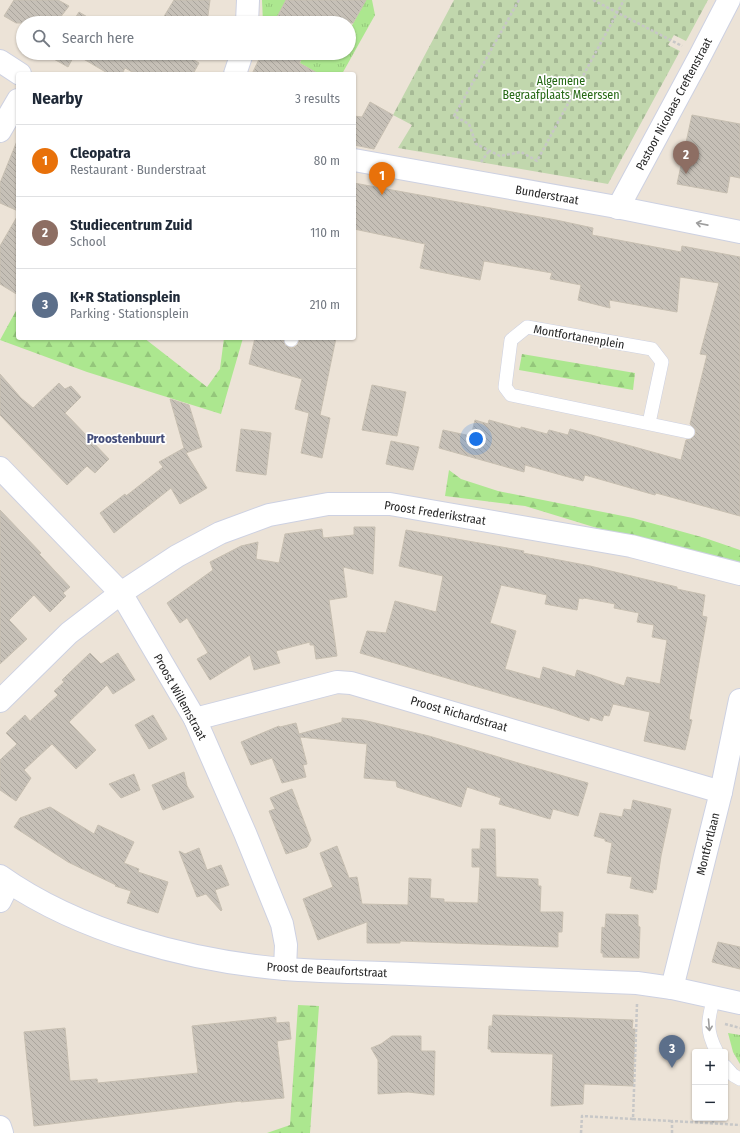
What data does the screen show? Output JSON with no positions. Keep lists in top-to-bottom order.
{
  "streets": {
    "street": [
      "Pastoor Nicolaas Creftenstraat",
      "Bunderstraat",
      "Proost Frederikstraat",
      "Proost Willemstraat",
      "Proost Richardstraat",
      "Montfortlaan",
      "Proost de Beaufortstraat"
    ],
    "lane": ["Montfortanenplein"]
  },
  "crossings": [
    ["Pastoor Nicolaas Creftenstraat", "Bunderstraat"],
    ["Proost Frederikstraat", "Proost Willemstraat"],
    ["Proost Willemstraat", "Proost Richardstraat"],
    ["Proost Willemstraat", "Proost de Beaufortstraat"],
    ["Proost Richardstraat", "Montfortlaan"],
    ["Montfortlaan", "Proost de Beaufortstraat"]
  ],
  "districts": ["Proostenbuurt"],
  "parks": ["Algemene Begraafplaats Meerssen"],
  "page": {
    "search": "Search here",
    "heading": ["Nearby", "3 results"],
    "list": [
      {
        "mark": "1",
        "name": "Cleopatra",
        "note": "Restaurant · Bunderstraat",
        "value": "80 m"
      },
      {
        "mark": "2",
        "name": "Studiecentrum Zuid",
        "note": "School",
        "value": "110 m"
      },
      {
        "mark": "3",
        "name": "K+R Stationsplein",
        "note": "Parking · Stationsplein",
        "value": "210 m"
      }
    ],
    "pins": ["2", "1", "3"],
    "map_buttons": ["+", "−"]
  }
}
